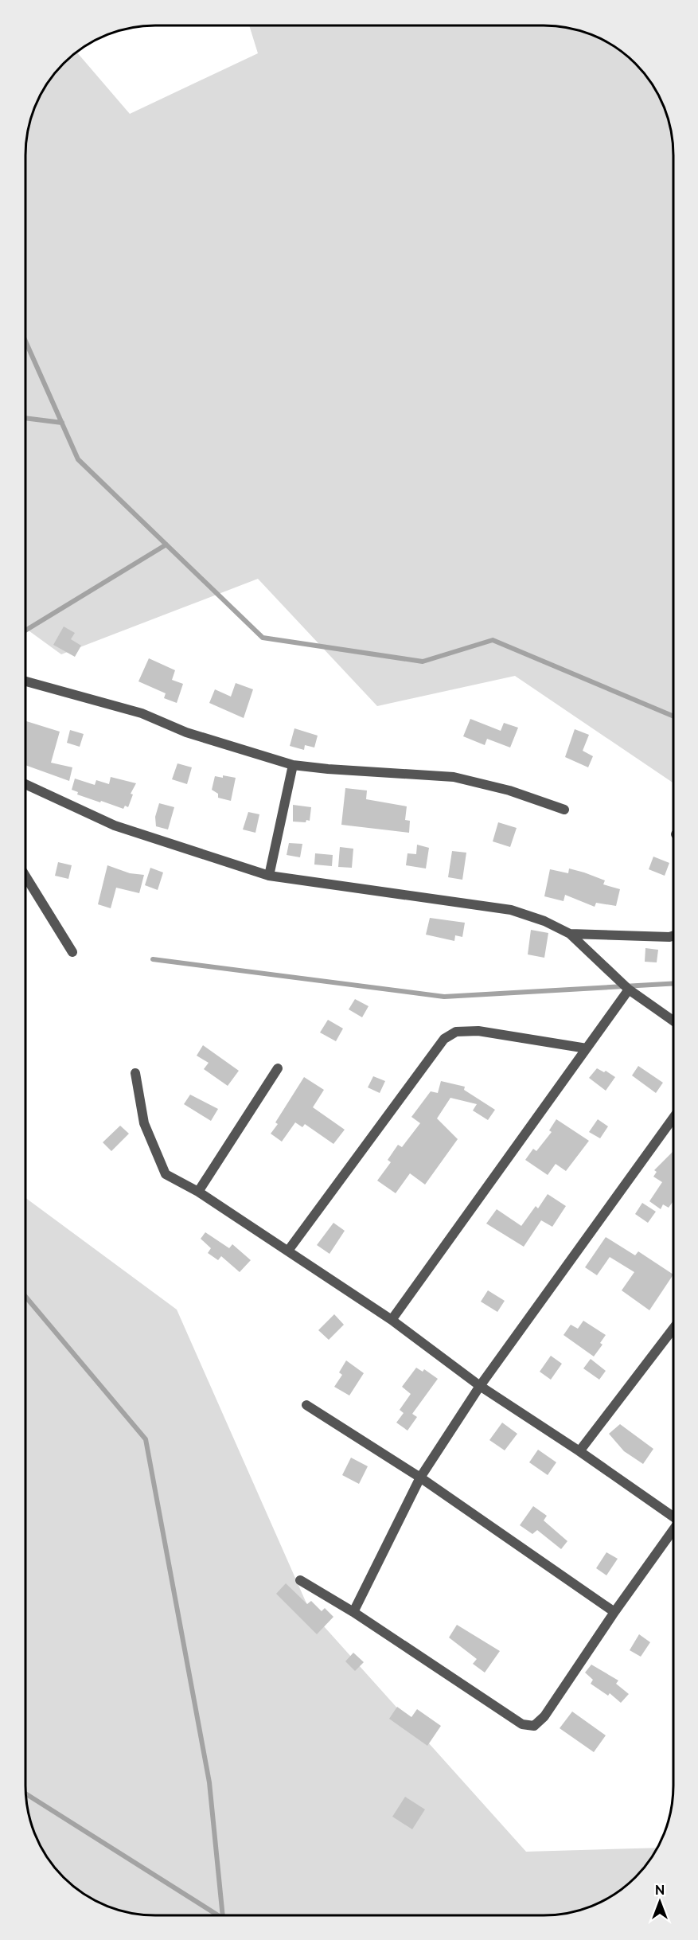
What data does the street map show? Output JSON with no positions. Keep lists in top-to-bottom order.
{
  "north": "top"
}
